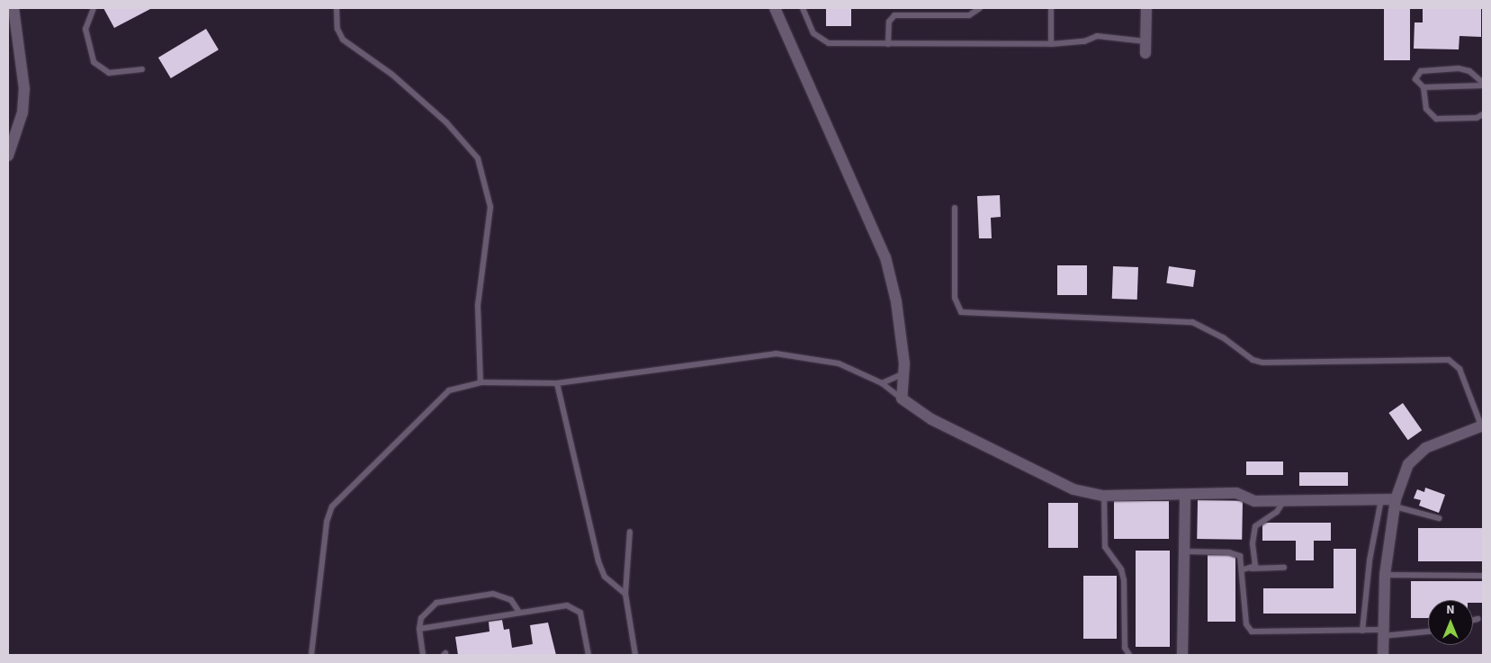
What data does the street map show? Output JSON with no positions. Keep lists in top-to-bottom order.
{
  "north": "top"
}
